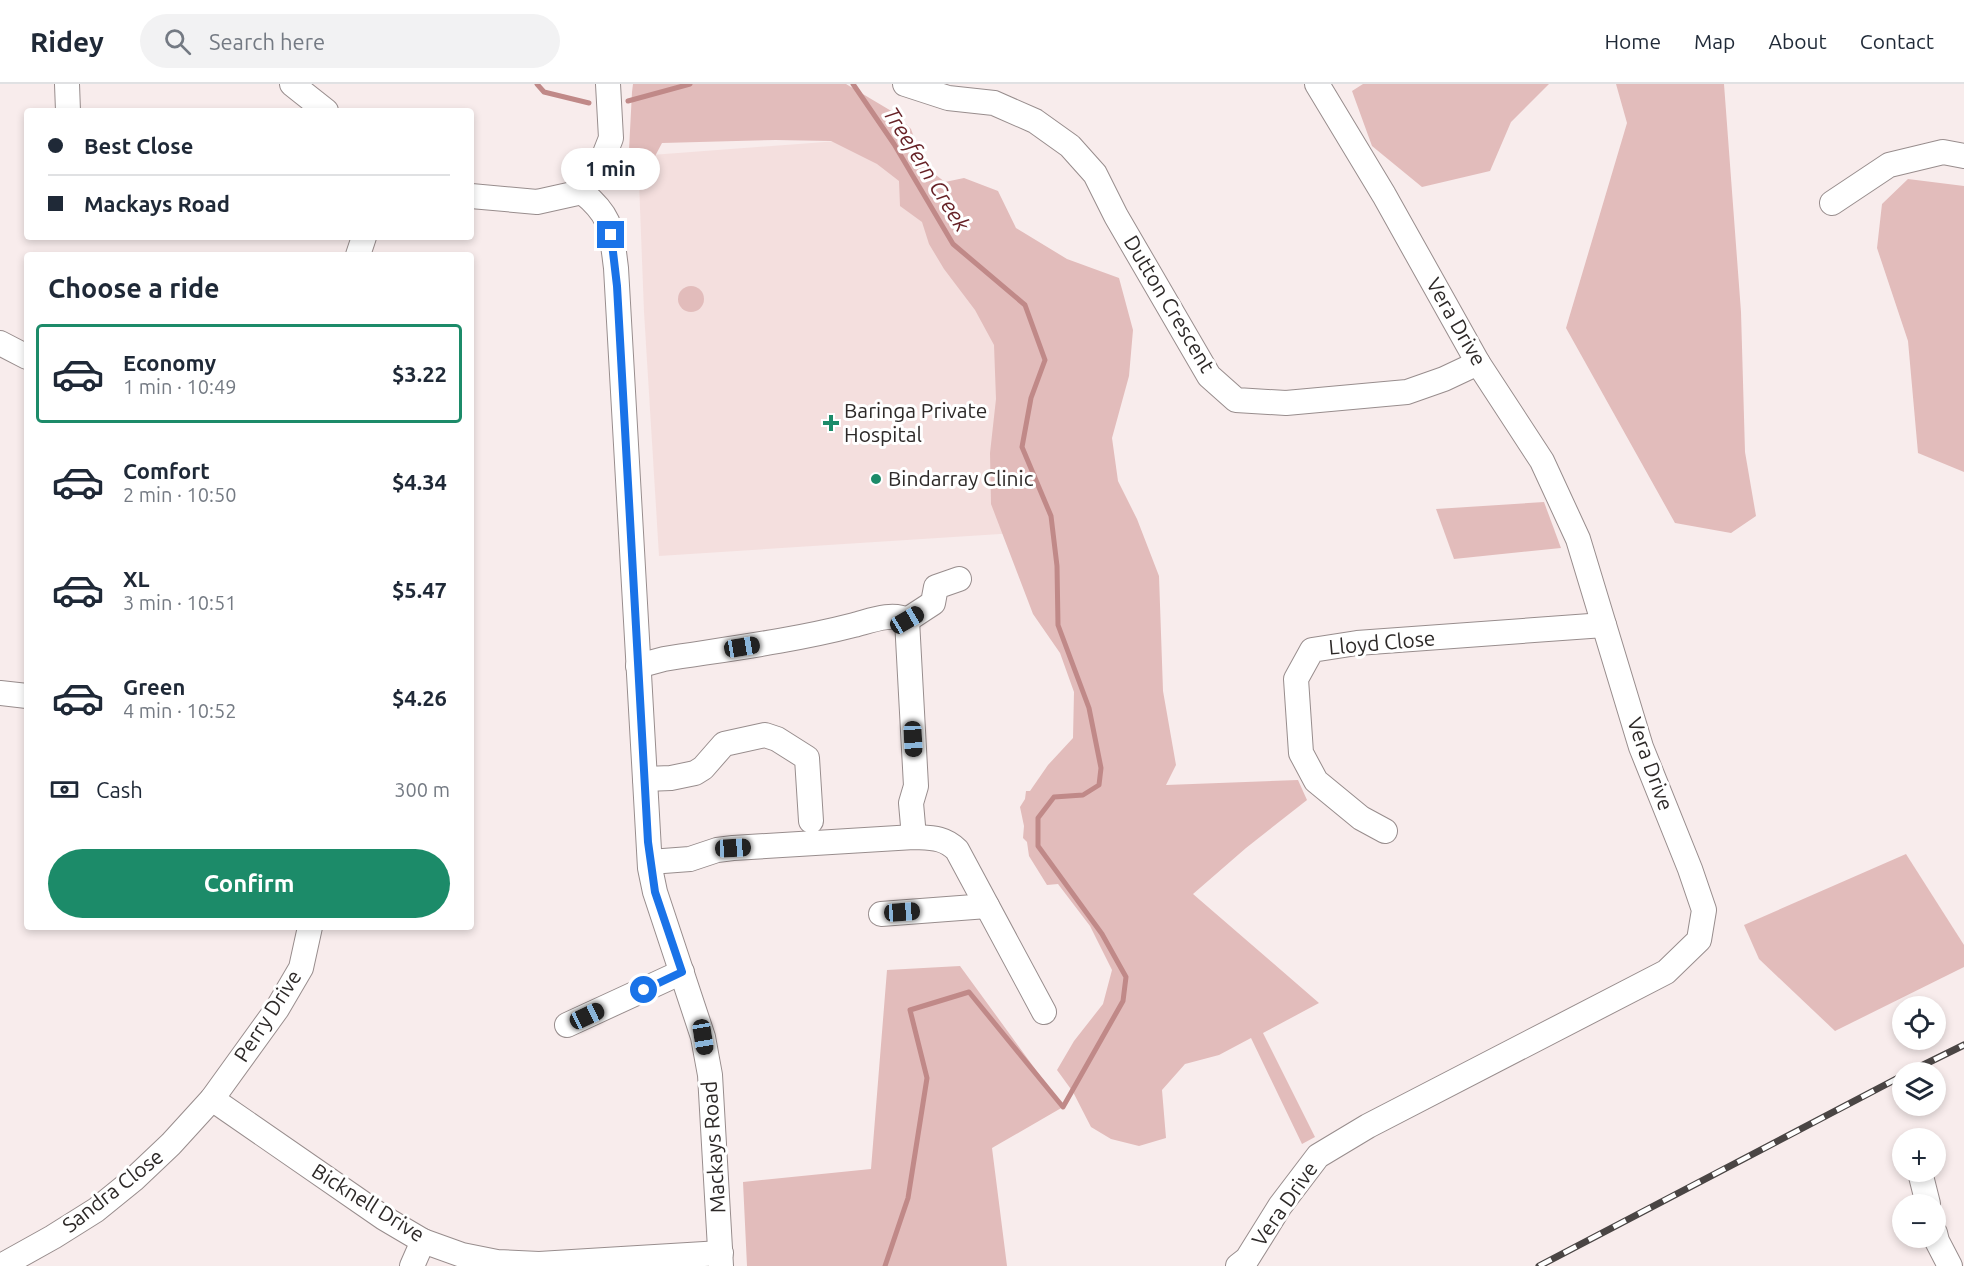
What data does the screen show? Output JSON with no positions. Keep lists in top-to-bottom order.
{
  "streets": {
    "street": [
      "Dutton Crescent",
      "Vera Drive",
      "Lloyd Close",
      "Perry Drive",
      "Mackays Road",
      "Sandra Close",
      "Bicknell Drive"
    ]
  },
  "crossings": [
    ["Dutton Crescent", "Vera Drive"],
    ["Vera Drive", "Lloyd Close"],
    ["Perry Drive", "Sandra Close"],
    ["Perry Drive", "Bicknell Drive"],
    ["Mackays Road", "Bicknell Drive"],
    ["Sandra Close", "Bicknell Drive"]
  ],
  "water": ["Treefern Creek"],
  "places": {
    "health": ["Baringa Private Hospital"],
    "other": ["Bindarray Clinic"]
  },
  "page": {
    "header": "Ridey",
    "search": "Search here",
    "nav": [
      "Home",
      "Map",
      "About",
      "Contact"
    ],
    "banner": ["Best Close", "Mackays Road"],
    "bubble": "1 min",
    "heading": "Choose a ride",
    "list": [
      {
        "name": "Economy",
        "note": "1 min · 10:49",
        "value": "$3.22"
      },
      {
        "name": "Comfort",
        "note": "2 min · 10:50",
        "value": "$4.34"
      },
      {
        "name": "XL",
        "note": "3 min · 10:51",
        "value": "$5.47"
      },
      {
        "name": "Green",
        "note": "4 min · 10:52",
        "value": "$4.26"
      }
    ],
    "pay": ["Cash", "300 m"],
    "buttons": "Confirm",
    "map_buttons": ["+", "−"]
  }
}
